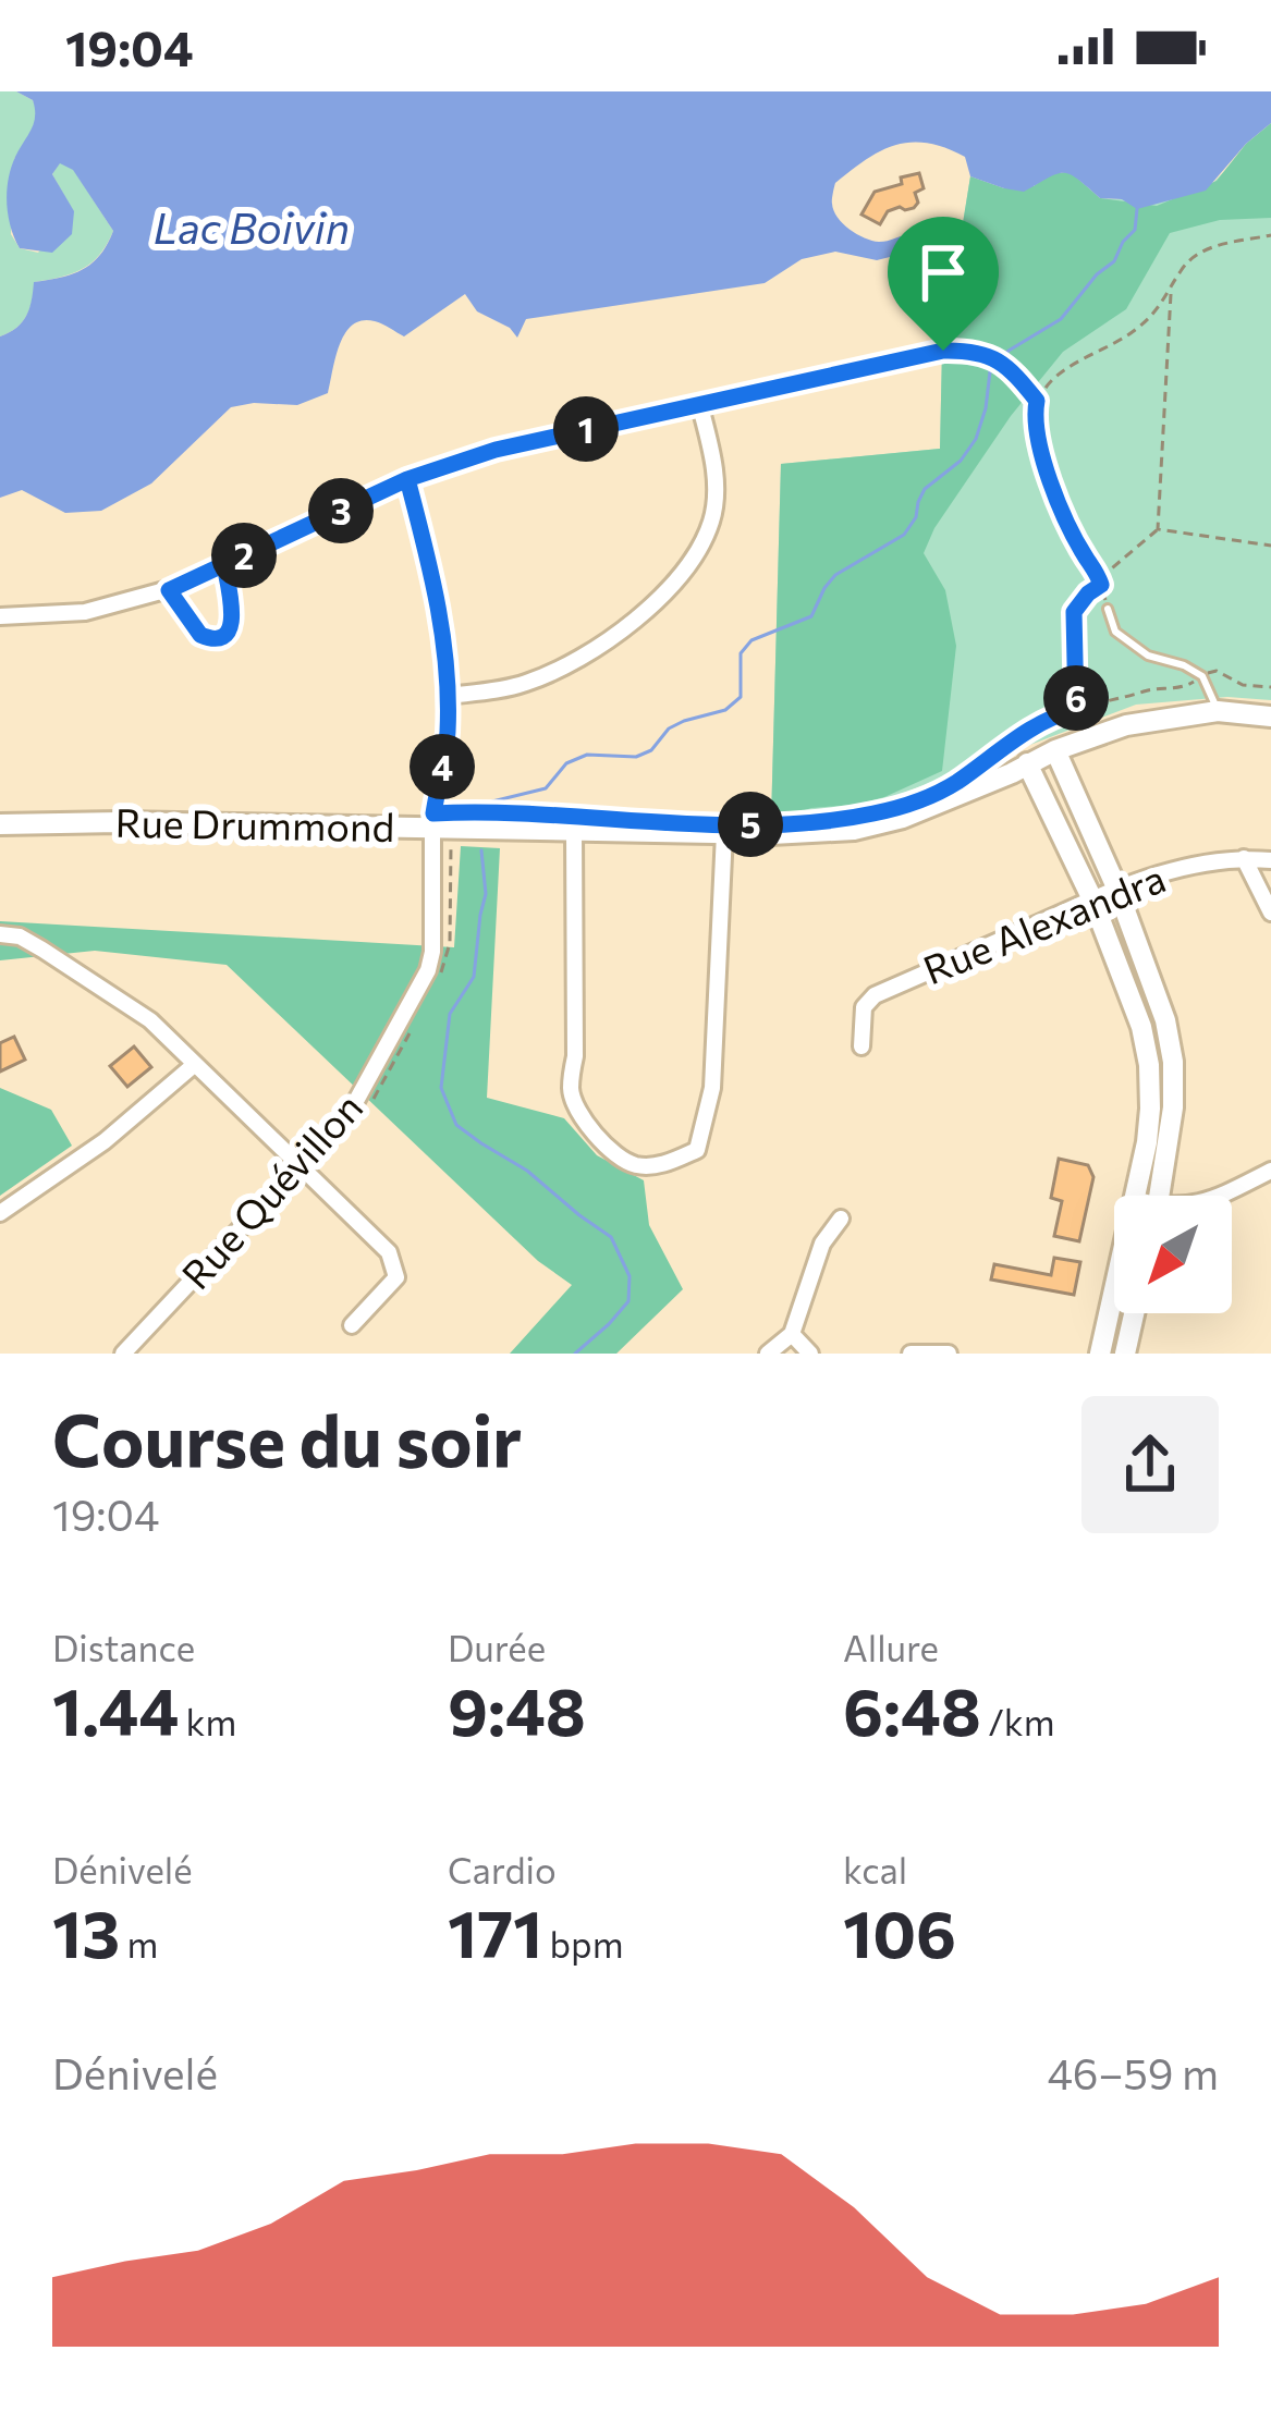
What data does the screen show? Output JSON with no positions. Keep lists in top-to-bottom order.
{
  "streets": {
    "street": ["Rue Drummond", "Rue Alexandra", "Rue Quévillon"]
  },
  "crossings": [
    ["Rue Drummond", "Rue Quévillon"]
  ],
  "water": ["Lac Boivin"],
  "north": "bottom left",
  "page": {
    "status": "19:04",
    "pins": [
      "1",
      "3",
      "2",
      "6",
      "4",
      "5"
    ],
    "heading": ["Course du soir", "19:04"],
    "stats": [
      ["Distance", "1.44 km"],
      ["Durée", "9:48"],
      ["Allure", "6:48 /km"],
      ["Dénivelé", "13 m"],
      ["Cardio", "171 bpm"],
      ["kcal", "106"]
    ],
    "chart": ["Dénivelé", "46–59 m"]
  }
}
